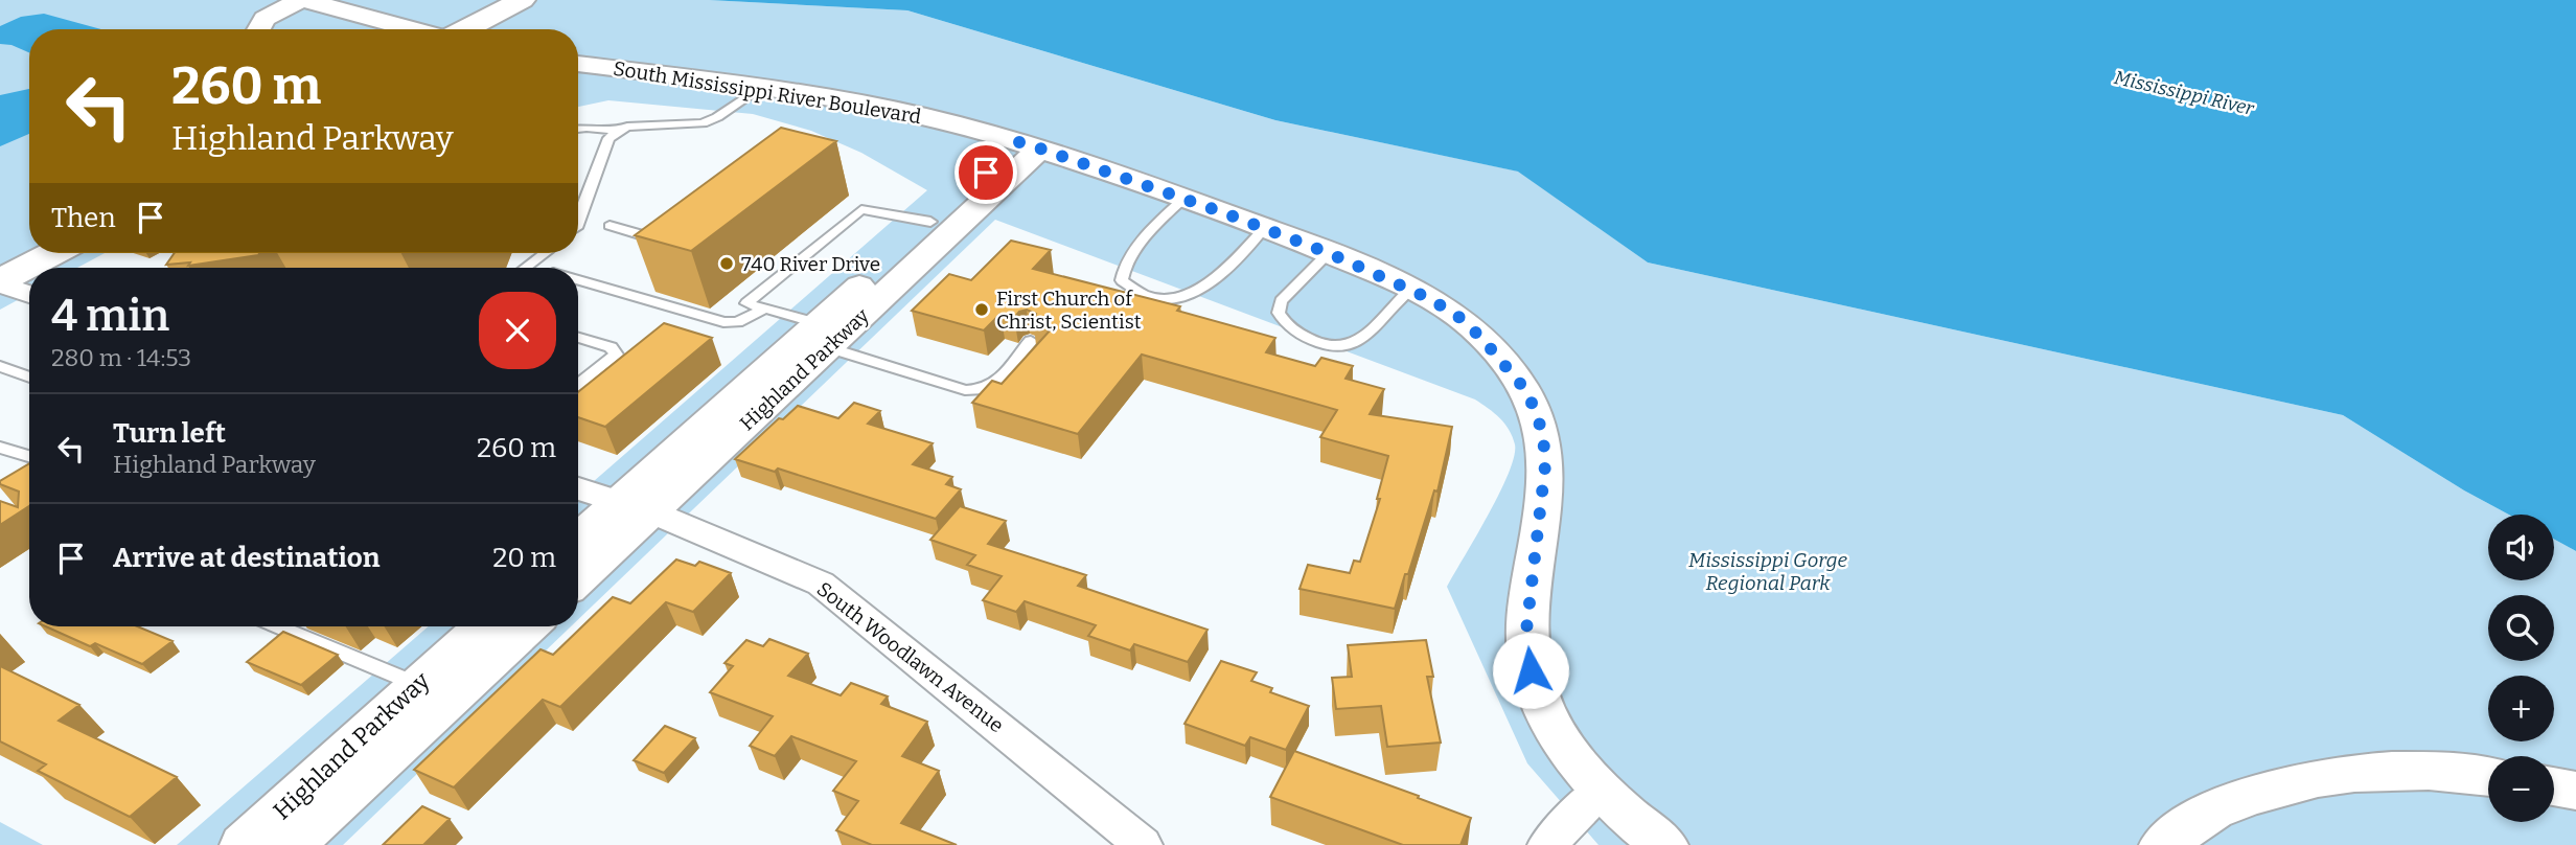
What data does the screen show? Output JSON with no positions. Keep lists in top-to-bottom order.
{
  "streets": {
    "street": ["South Mississippi River Boulevard", "Highland Parkway", "South Woodlawn Avenue"]
  },
  "crossings": [
    ["South Mississippi River Boulevard", "Highland Parkway"],
    ["Highland Parkway", "South Woodlawn Avenue"]
  ],
  "water": ["Mississippi River"],
  "parks": ["Mississippi Gorge Regional Park"],
  "places": ["740 River Drive", "First Church of Christ, Scientist"],
  "page": {
    "turn": ["260 m", "Highland Parkway"],
    "then": "Then",
    "heading": ["4 min", "280 m · 14:53"],
    "list": [
      {
        "name": "Turn left",
        "note": "Highland Parkway",
        "value": "260 m"
      },
      {
        "name": "Arrive at destination",
        "value": "20 m"
      }
    ],
    "map_buttons": ["+", "−"]
  }
}
